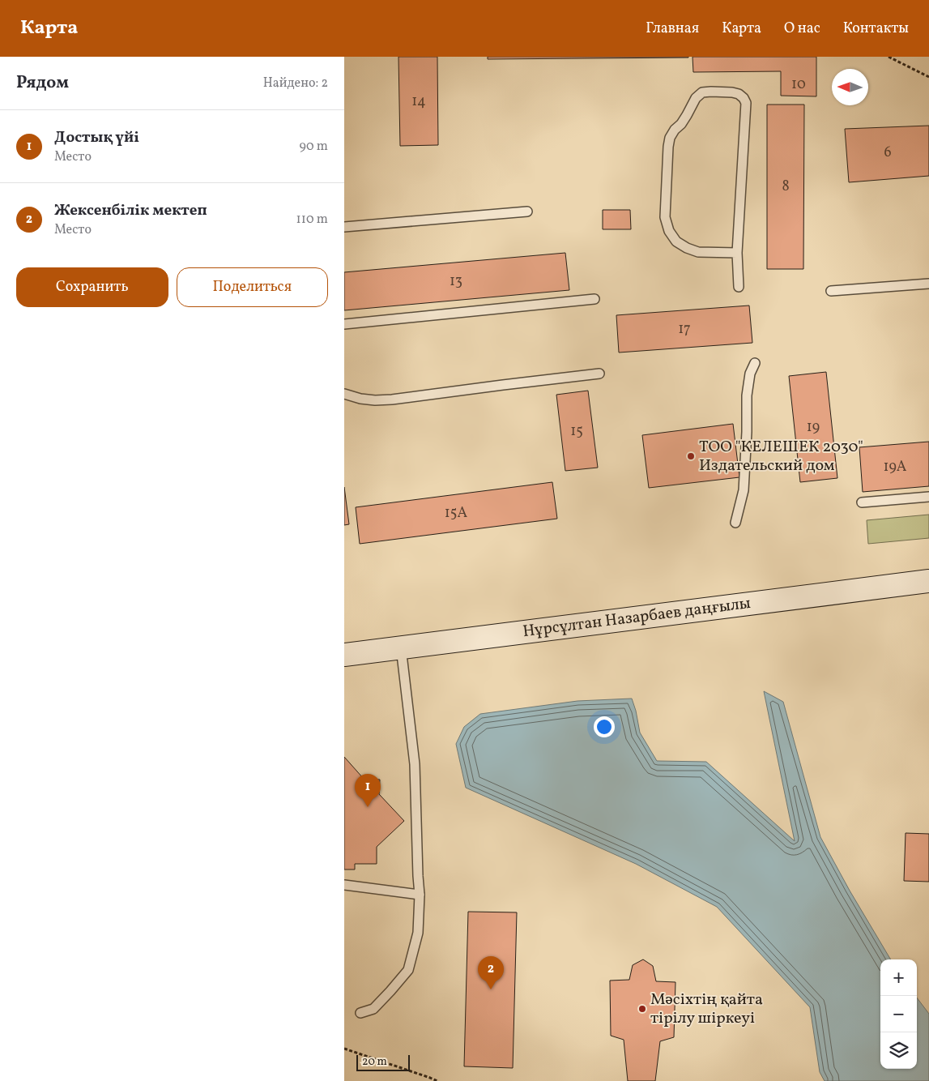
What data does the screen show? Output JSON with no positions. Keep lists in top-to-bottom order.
{
  "streets": {
    "main road": ["Нұрсұлтан Назарбаев даңғылы"]
  },
  "places": ["ТОО \"КЕЛЕШЕК 2030\" Издательский дом", "Мәсіхтің қайта тірілу шіркеуі"],
  "house_numbers": [
    "10",
    "14",
    "6",
    "8",
    "13",
    "17",
    "19",
    "15",
    "19А",
    "15А"
  ],
  "scale_bar": "20 m",
  "north": "left",
  "page": {
    "header": "Карта",
    "nav": [
      "Главная",
      "Карта",
      "О нас",
      "Контакты"
    ],
    "heading": ["Рядом", "Найдено: 2"],
    "list": [
      {
        "mark": "1",
        "name": "Достық үйі",
        "note": "Место",
        "value": "90 m"
      },
      {
        "mark": "2",
        "name": "Жексенбілік мектеп",
        "note": "Место",
        "value": "110 m"
      }
    ],
    "buttons": ["Сохранить", "Поделиться"],
    "pins": ["1", "2"],
    "map_buttons": ["+", "−"],
    "scale": "20 m"
  }
}
